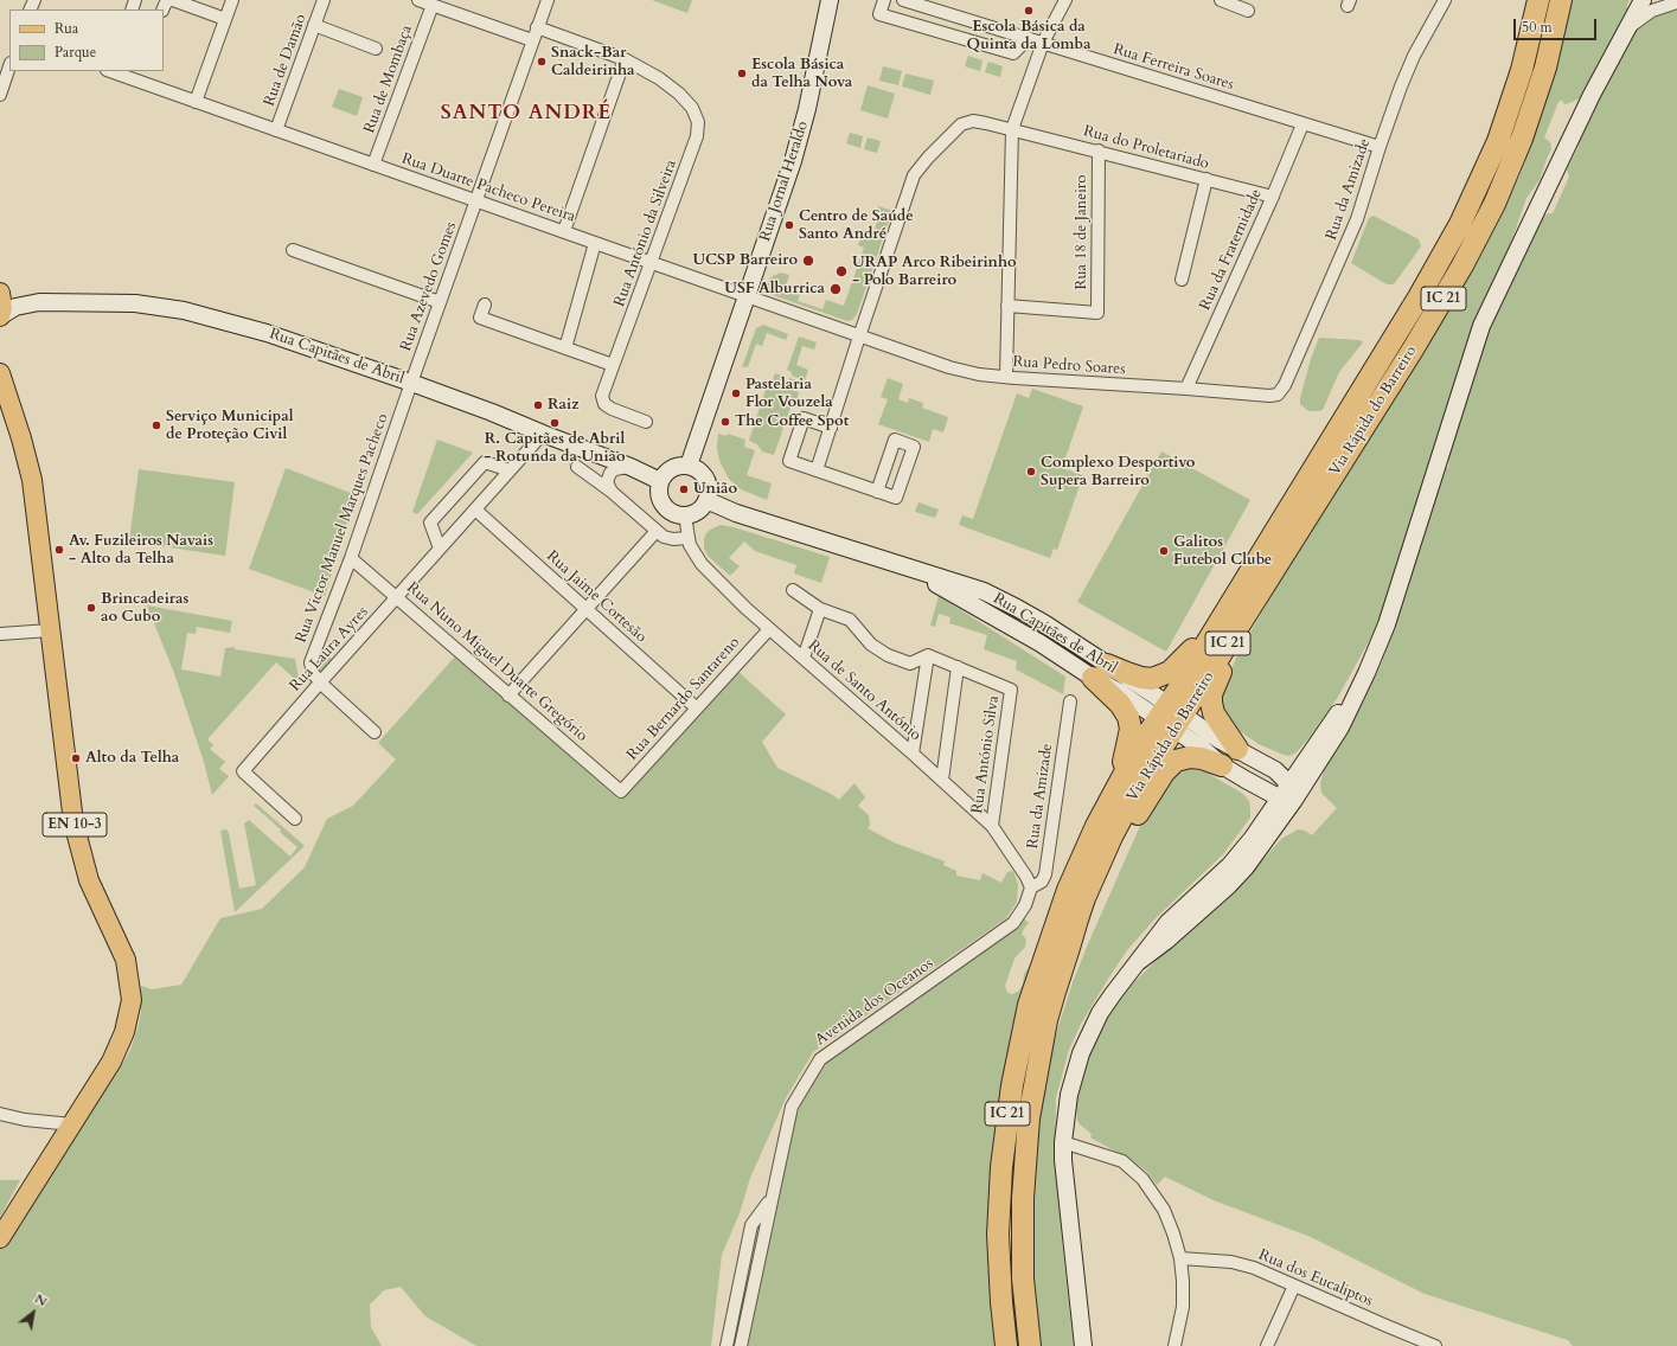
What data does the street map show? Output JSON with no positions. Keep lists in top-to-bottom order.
{
  "streets": {
    "highway": ["IC 21", "Via Rápida do Barreiro"],
    "main road": ["Rua Jornal Heraldo", "Rua Capitães de Abril", "EN 10-3"],
    "street": [
      "Rua de Damão",
      "Rua Ferreira Soares",
      "Rua de Mombaça",
      "Rua do Proletariado",
      "Rua Duarte Pacheco Pereira",
      "Rua da Amizade",
      "Rua 18 de Janeiro",
      "Rua António da Silveira",
      "Rua da Fraternidade",
      "Rua Azevedo Gomes",
      "Rua Pedro Soares",
      "Rua Victor Manuel Marques Pacheco",
      "Rua Jaime Cortesão",
      "Rua Laura Ayres",
      "Rua Nuno Miguel Duarte Gregório",
      "Rua de Santo António",
      "Rua Bernardo Santareno",
      "Rua António Silva",
      "Avenida dos Oceanos",
      "Rua dos Eucaliptos"
    ]
  },
  "crossings": [
    ["Rua de Damão", "Rua Duarte Pacheco Pereira"],
    ["Rua Ferreira Soares", "Rua da Amizade"],
    ["Rua Ferreira Soares", "Rua da Fraternidade"],
    ["Rua de Mombaça", "Rua Duarte Pacheco Pereira"],
    ["Rua do Proletariado", "Rua Duarte Pacheco Pereira"],
    ["Rua do Proletariado", "Rua 18 de Janeiro"],
    ["Rua do Proletariado", "Rua da Fraternidade"],
    ["Rua do Proletariado", "Rua Pedro Soares"],
    ["Rua Jornal Heraldo", "Rua Duarte Pacheco Pereira"],
    ["Rua Jornal Heraldo", "Rua Capitães de Abril"],
    ["Rua Jornal Heraldo", "Rua de Santo António"],
    ["Rua Duarte Pacheco Pereira", "Rua António da Silveira"],
    ["Rua Duarte Pacheco Pereira", "Rua Azevedo Gomes"],
    ["Rua Duarte Pacheco Pereira", "Rua Pedro Soares"],
    ["Rua da Amizade", "Rua Pedro Soares"],
    ["Rua da Amizade", "Rua de Santo António"],
    ["Rua da Amizade", "Avenida dos Oceanos"],
    ["Rua da Fraternidade", "Rua Pedro Soares"],
    ["Rua Azevedo Gomes", "Rua Capitães de Abril"],
    ["Rua Azevedo Gomes", "Rua Victor Manuel Marques Pacheco"],
    ["Rua Capitães de Abril", "Via Rápida do Barreiro"],
    ["Rua Capitães de Abril", "Rua Victor Manuel Marques Pacheco"],
    ["Rua Capitães de Abril", "Rua Laura Ayres"],
    ["Rua Capitães de Abril", "Rua de Santo António"],
    ["Rua Victor Manuel Marques Pacheco", "Rua Laura Ayres"],
    ["Rua Victor Manuel Marques Pacheco", "Rua Nuno Miguel Duarte Gregório"],
    ["Rua Jaime Cortesão", "Rua Laura Ayres"],
    ["Rua Jaime Cortesão", "Rua Bernardo Santareno"],
    ["Rua Laura Ayres", "Rua Nuno Miguel Duarte Gregório"],
    ["Rua Nuno Miguel Duarte Gregório", "Rua Bernardo Santareno"],
    ["Rua de Santo António", "Rua Bernardo Santareno"],
    ["Rua de Santo António", "Rua António Silva"],
    ["Rua de Santo António", "Avenida dos Oceanos"]
  ],
  "districts": ["SANTO ANDRÉ"],
  "places": [
    "Escola Básica da Quinta da Lomba",
    "Snack-Bar Caldeirinha",
    "Escola Básica da Telha Nova",
    "Centro de Saúde Santo André",
    "UCSP Barreiro",
    "URAP Arco Ribeirinho - Polo Barreiro",
    "USF Alburrica",
    "Pastelaria Flor Vouzela",
    "Raiz",
    "The Coffee Spot",
    "R. Capitães de Abril - Rotunda da União",
    "Serviço Municipal de Proteção Civil",
    "Complexo Desportivo Supera Barreiro",
    "União",
    "Av. Fuzileiros Navais - Alto da Telha",
    "Galitos Futebol Clube",
    "Brincadeiras ao Cubo",
    "Alto da Telha"
  ],
  "legend": ["Rua", "Parque"],
  "scale_bar": "50 m",
  "north": "top right"
}
